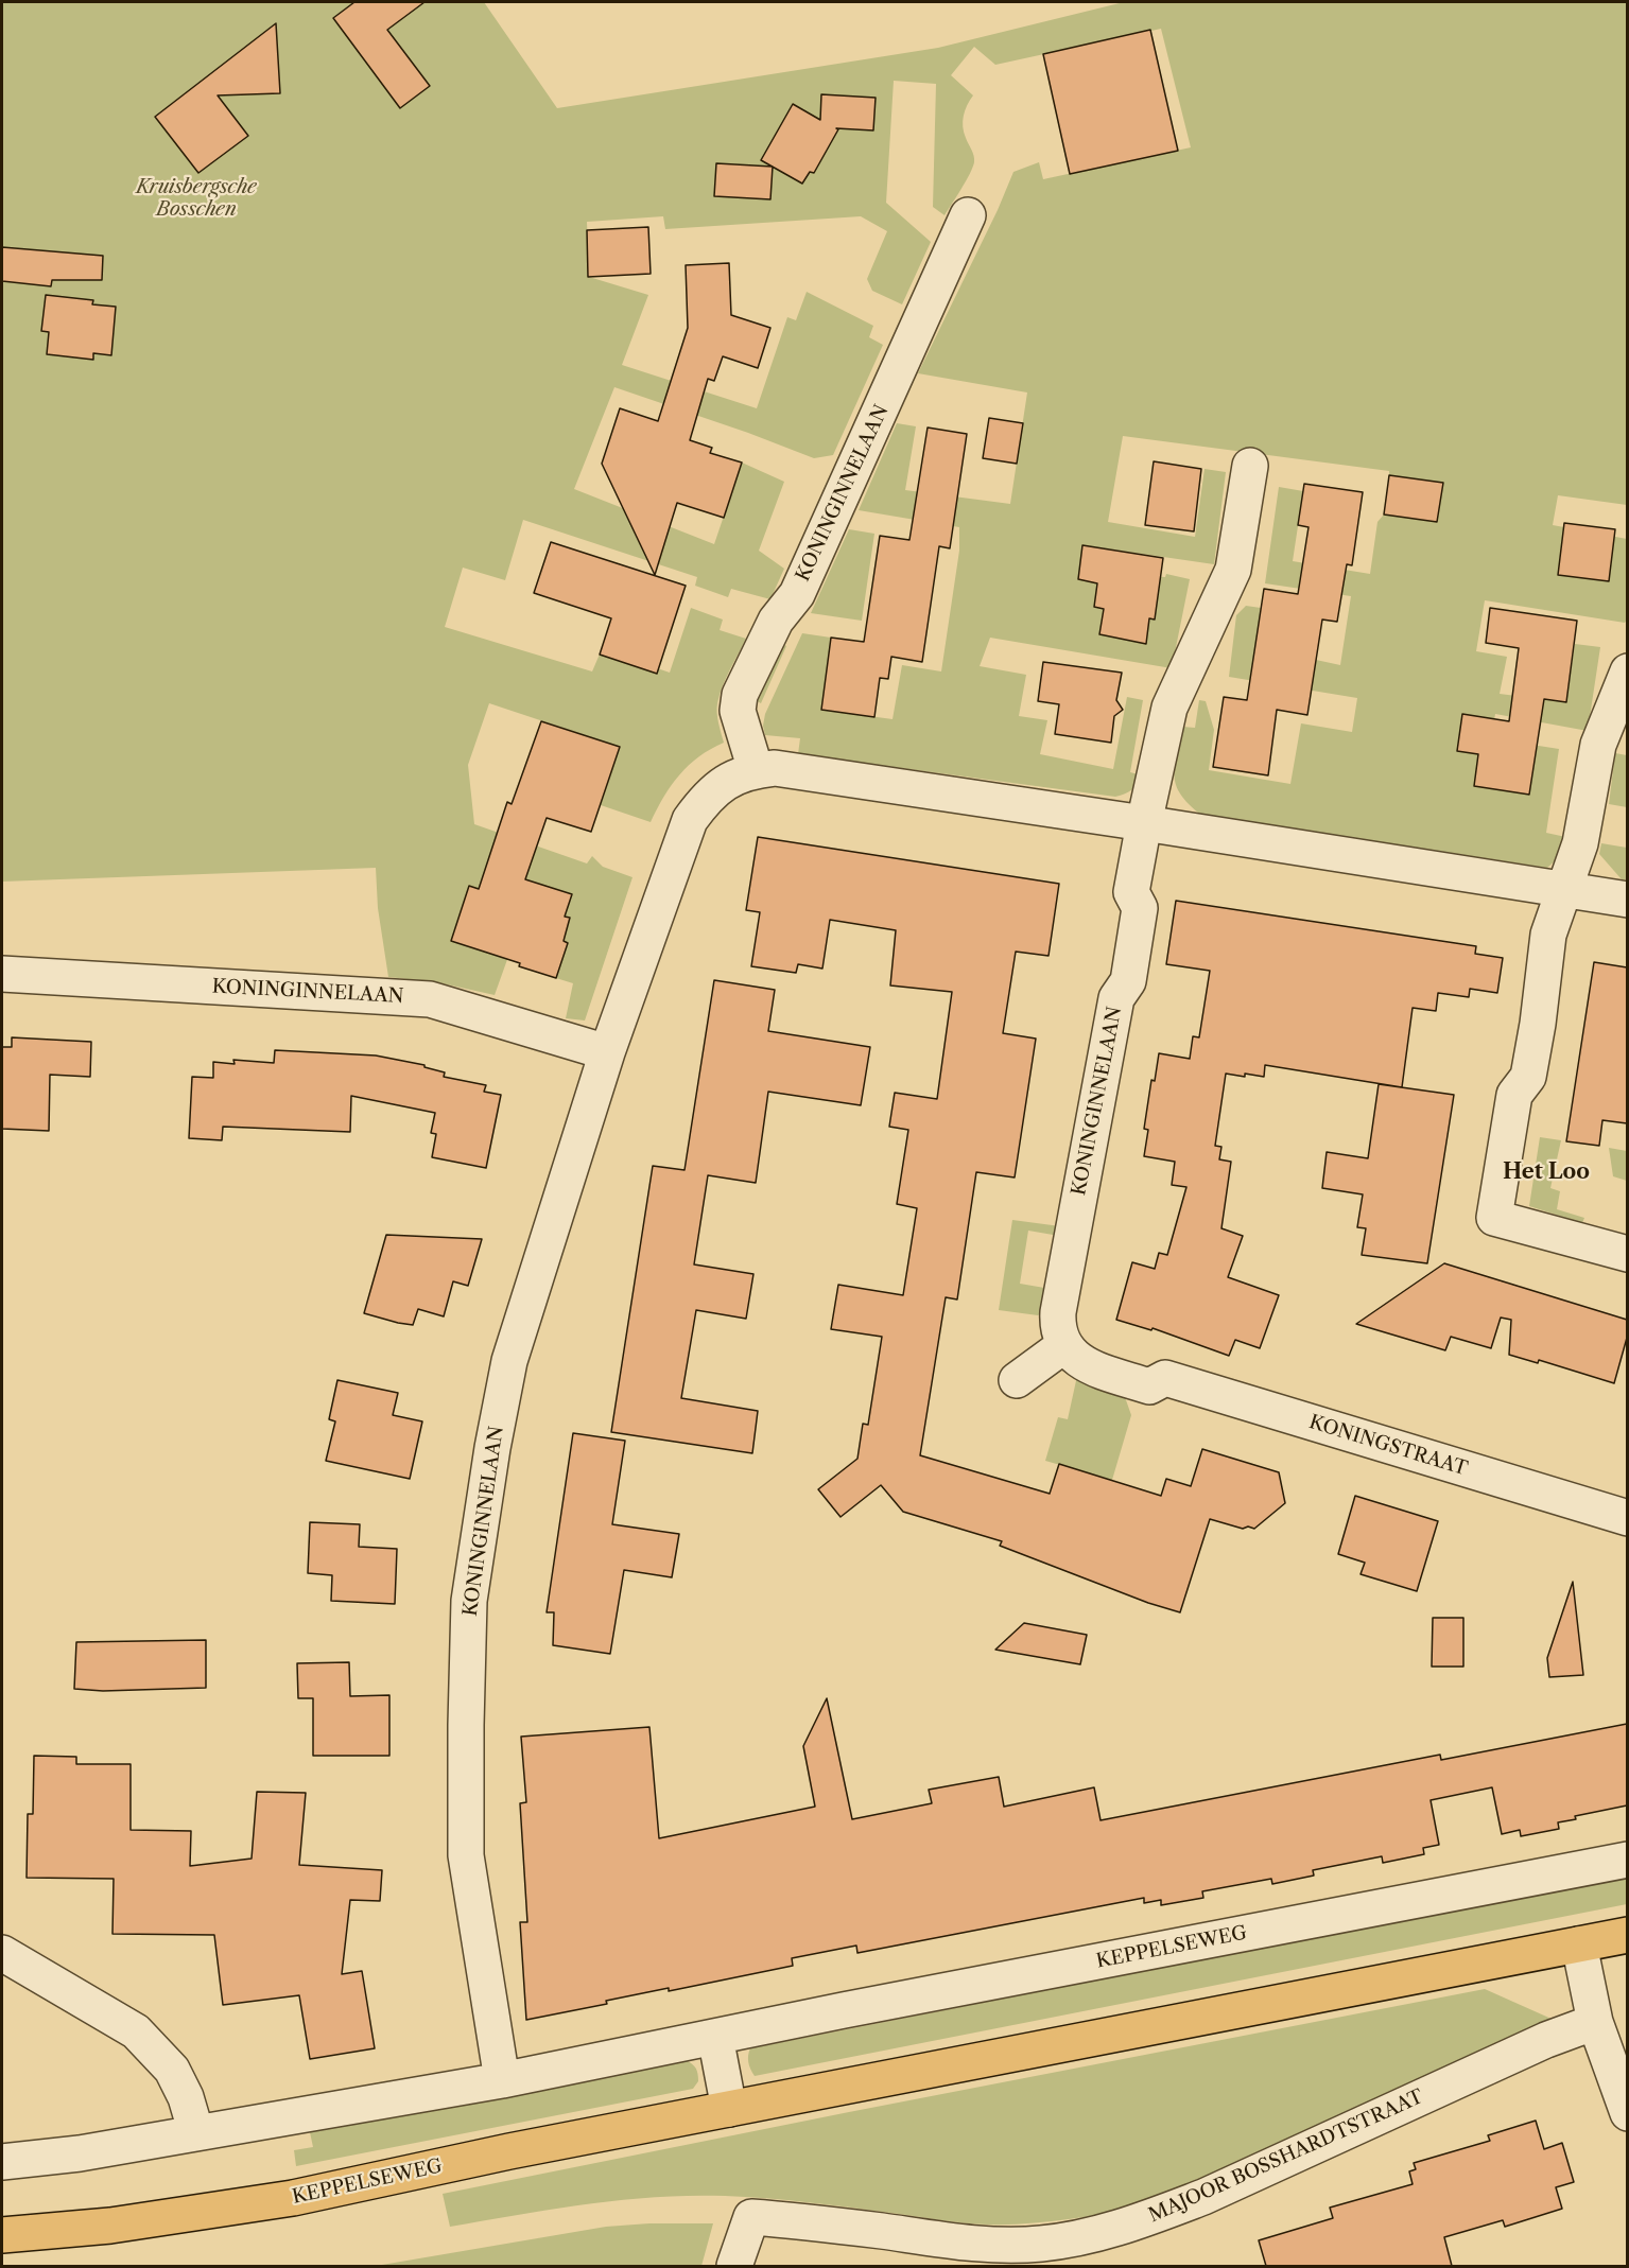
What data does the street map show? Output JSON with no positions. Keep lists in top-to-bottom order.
{
  "streets": {
    "main road": ["KEPPELSEWEG"],
    "street": ["KONINGINNELAAN", "KONINGSTRAAT", "MAJOOR BOSSHARDTSTRAAT"]
  },
  "crossings": [
    ["KONINGINNELAAN", "KONINGSTRAAT"],
    ["KONINGINNELAAN", "KEPPELSEWEG"]
  ],
  "districts": ["Het Loo"],
  "parks": ["Kruisbergsche Bosschen"]
}
